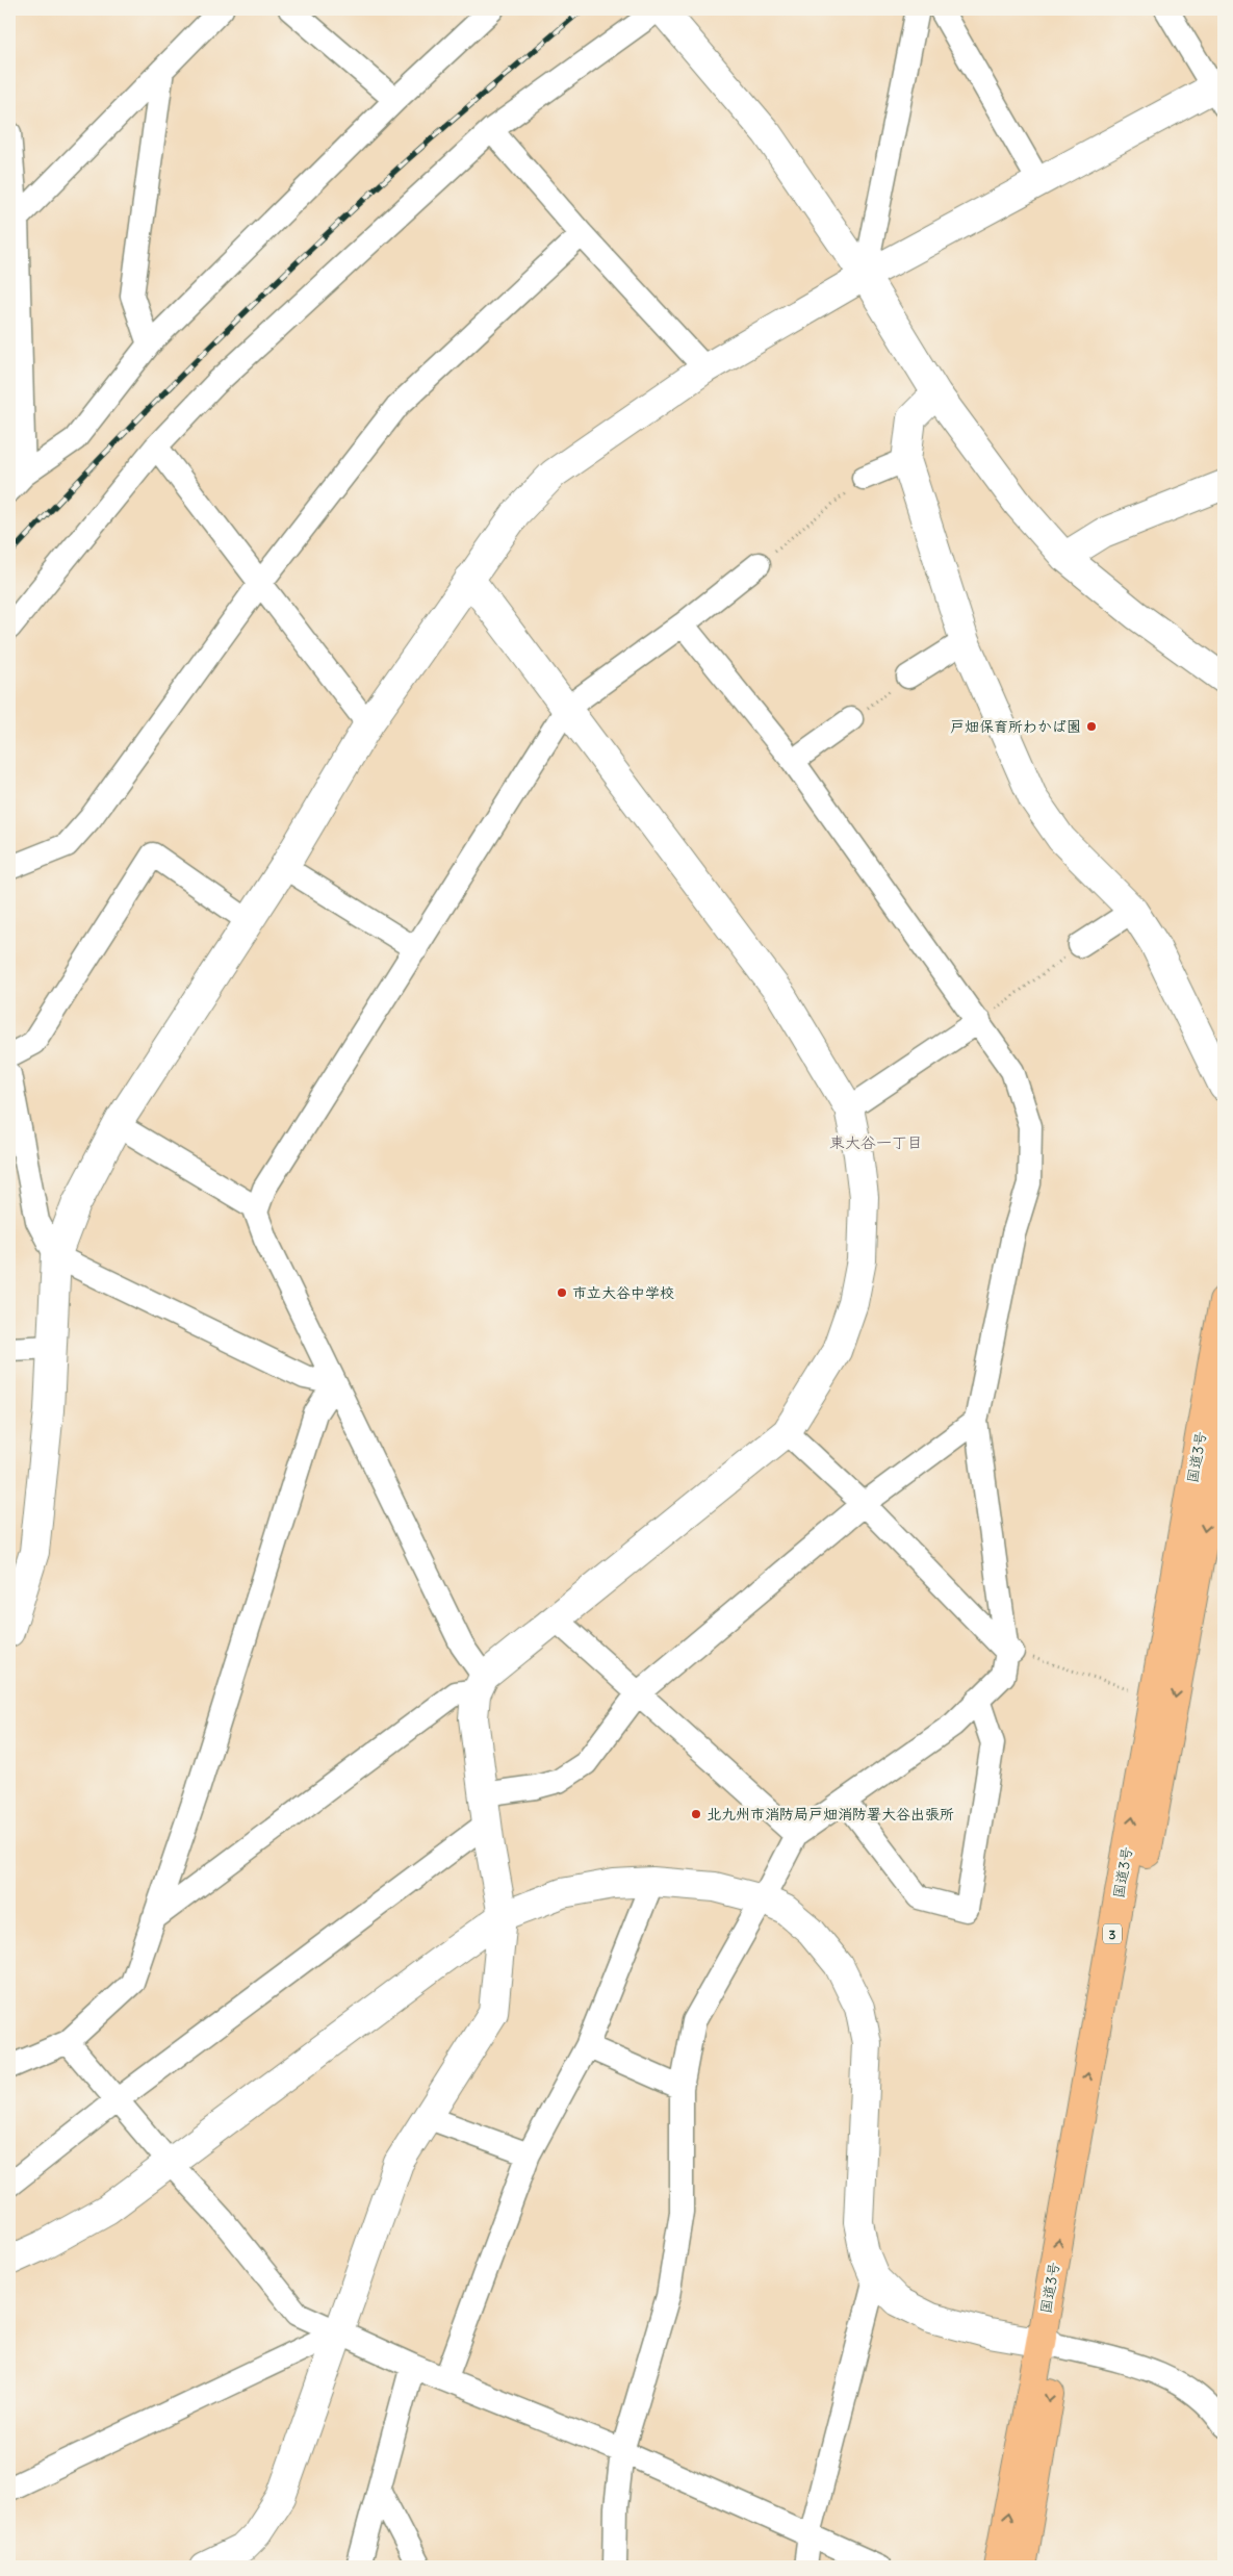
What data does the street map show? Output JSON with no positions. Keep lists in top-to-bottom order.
{
  "streets": {
    "highway": ["国道3号", "3"]
  },
  "districts": ["東大谷一丁目"],
  "places": ["戸畑保育所わかば園", "市立大谷中学校", "北九州市消防局戸畑消防署大谷出張所"]
}
